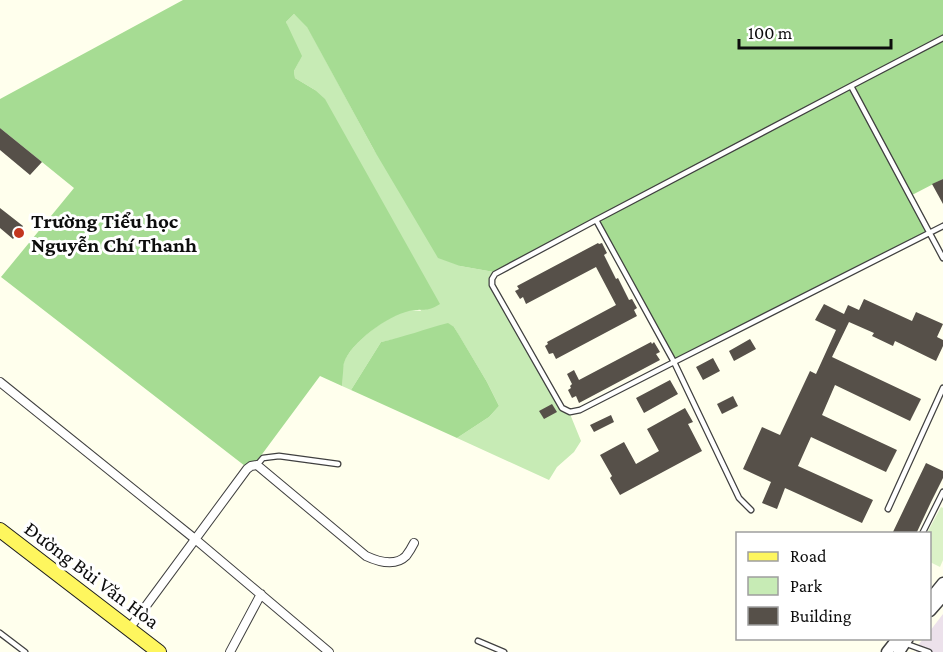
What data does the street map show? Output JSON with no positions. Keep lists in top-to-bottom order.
{
  "streets": {
    "main road": ["Đường Bùi Văn Hòa"]
  },
  "places": ["Trường Tiểu học Nguyễn Chí Thanh"],
  "legend": ["Road", "Park", "Building"],
  "scale_bar": "100 m"
}
